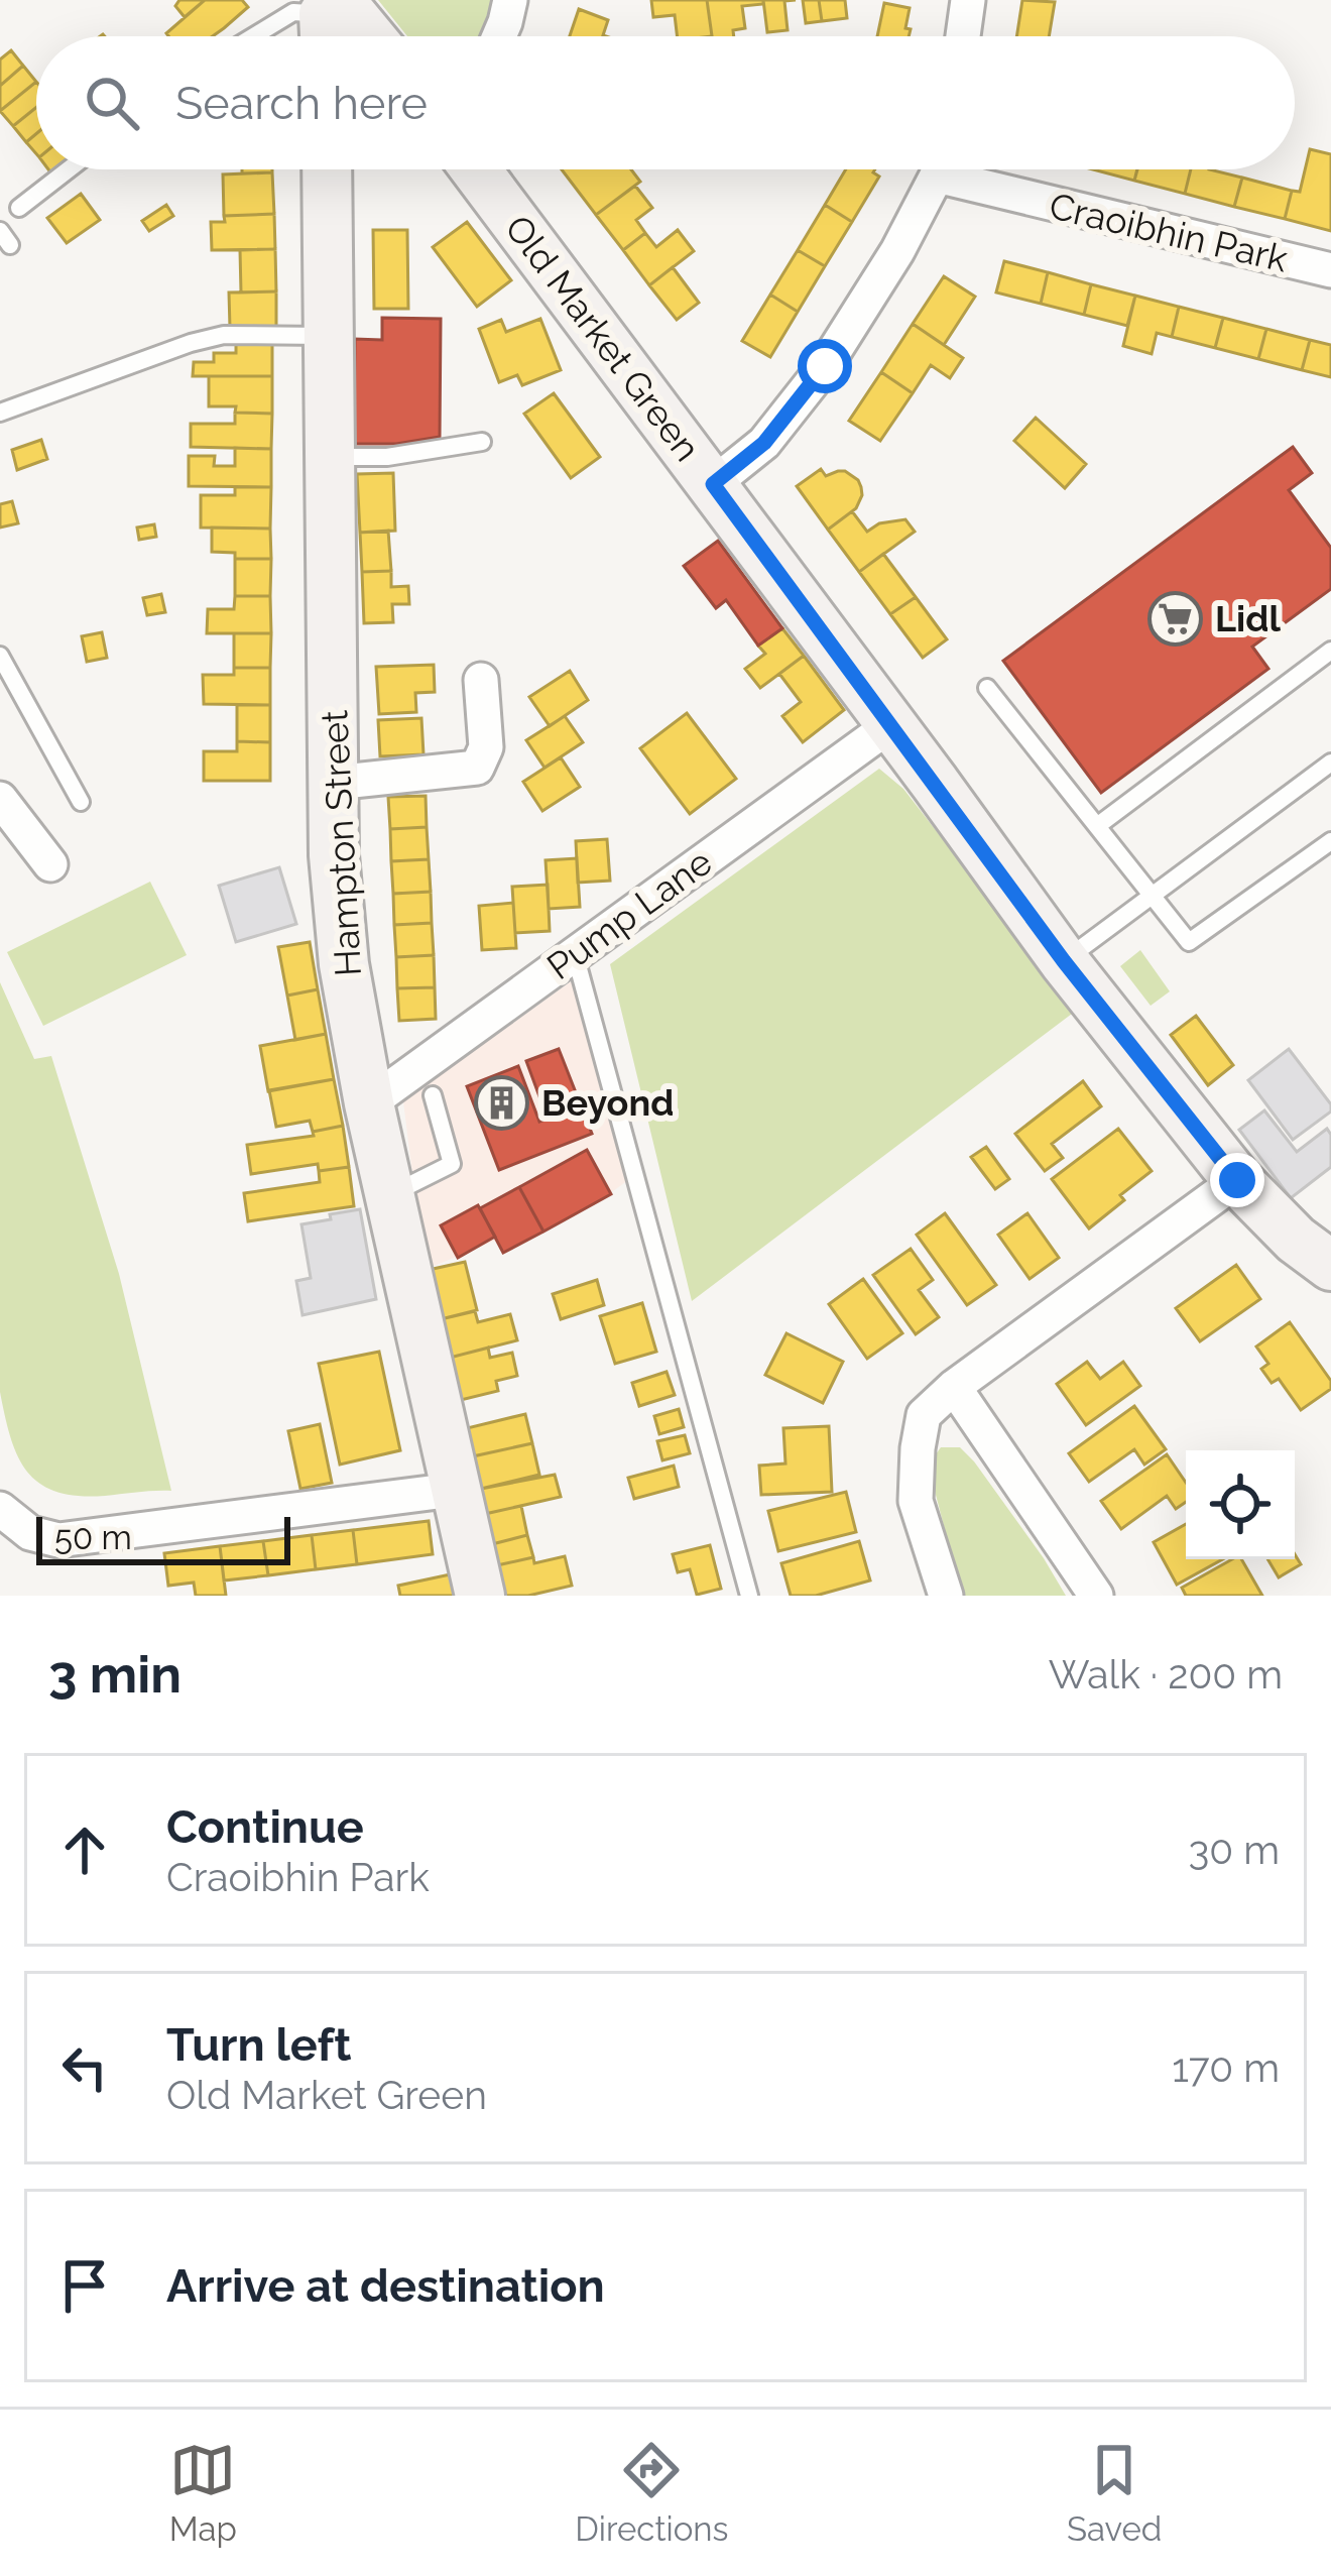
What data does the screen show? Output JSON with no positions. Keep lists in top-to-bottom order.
{
  "streets": {
    "main road": ["Old Market Green", "Hampton Street"],
    "street": ["Craoibhin Park", "Pump Lane"]
  },
  "crossings": [
    ["Craoibhin Park", "Old Market Green"],
    ["Old Market Green", "Pump Lane"],
    ["Hampton Street", "Pump Lane"]
  ],
  "places": {
    "supermarket": ["Lidl"],
    "building": ["Beyond"]
  },
  "scale_bar": "50 m",
  "page": {
    "search": "Search here",
    "scale": "50 m",
    "heading": ["3 min", "Walk · 200 m"],
    "list": [
      ["Continue", "Craoibhin Park", "30 m"],
      ["Turn left", "Old Market Green", "170 m"],
      "Arrive at destination"
    ],
    "nav": ["Map", "Directions", "Saved"]
  }
}
